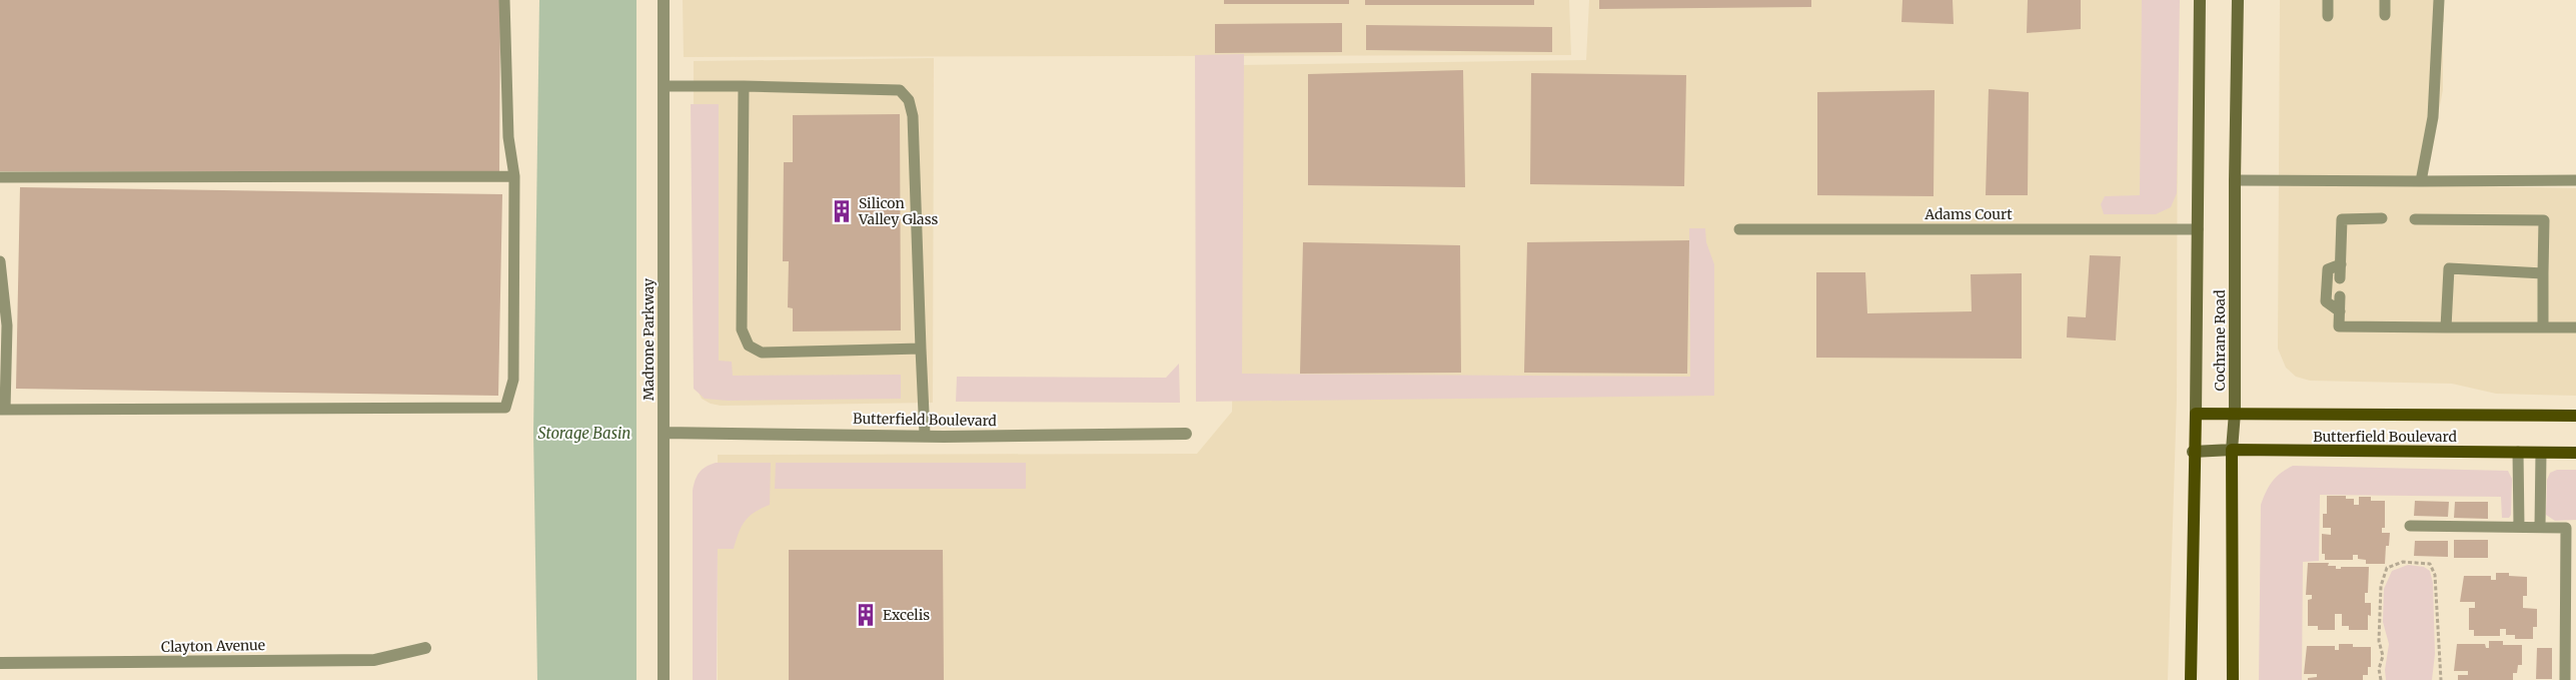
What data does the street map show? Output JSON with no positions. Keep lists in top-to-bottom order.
{
  "streets": {
    "main road": ["Cochrane Road", "Butterfield Boulevard"],
    "street": ["Madrone Parkway", "Clayton Avenue"],
    "lane": ["Adams Court"]
  },
  "crossings": [
    ["Adams Court", "Cochrane Road"],
    ["Madrone Parkway", "Butterfield Boulevard"],
    ["Cochrane Road", "Butterfield Boulevard"]
  ],
  "water": ["Storage Basin"],
  "places": {
    "building": ["Silicon Valley Glass", "Excelis"]
  }
}
